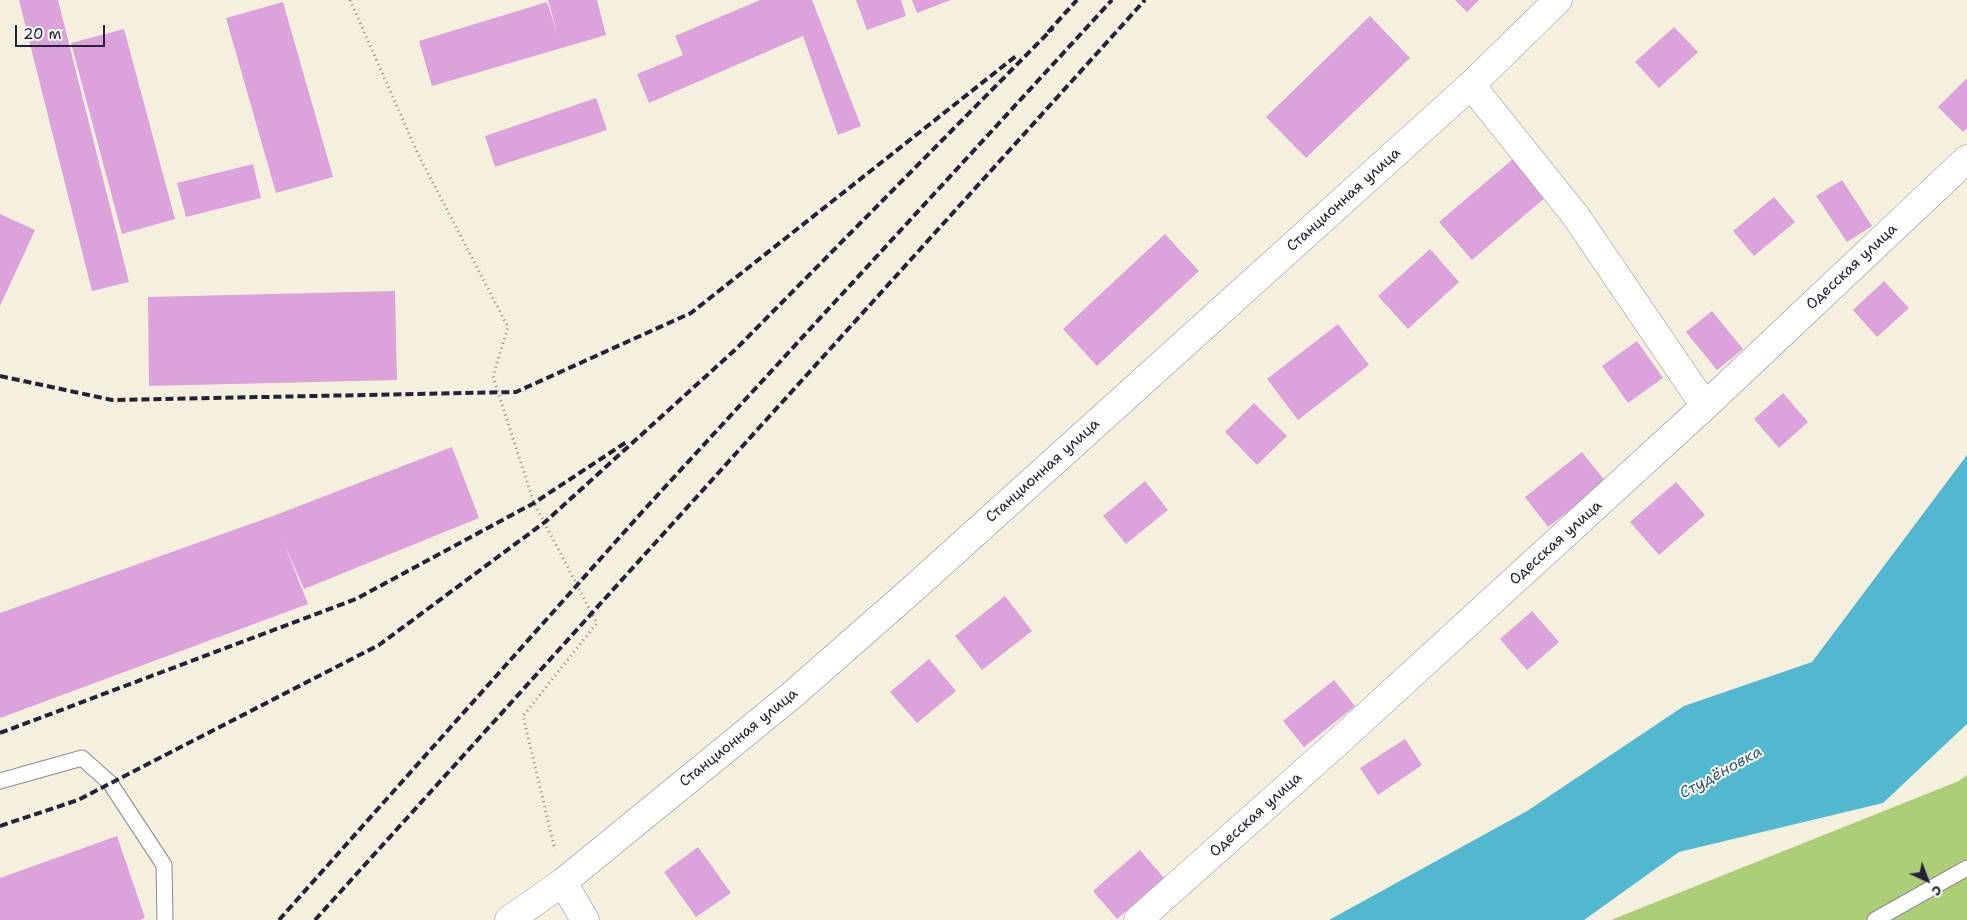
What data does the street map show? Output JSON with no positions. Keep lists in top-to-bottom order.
{
  "streets": {
    "street": ["Станционная улица", "Одесская улица"]
  },
  "water": ["Студёновка"],
  "scale_bar": "20 m",
  "north": "bottom right"
}
